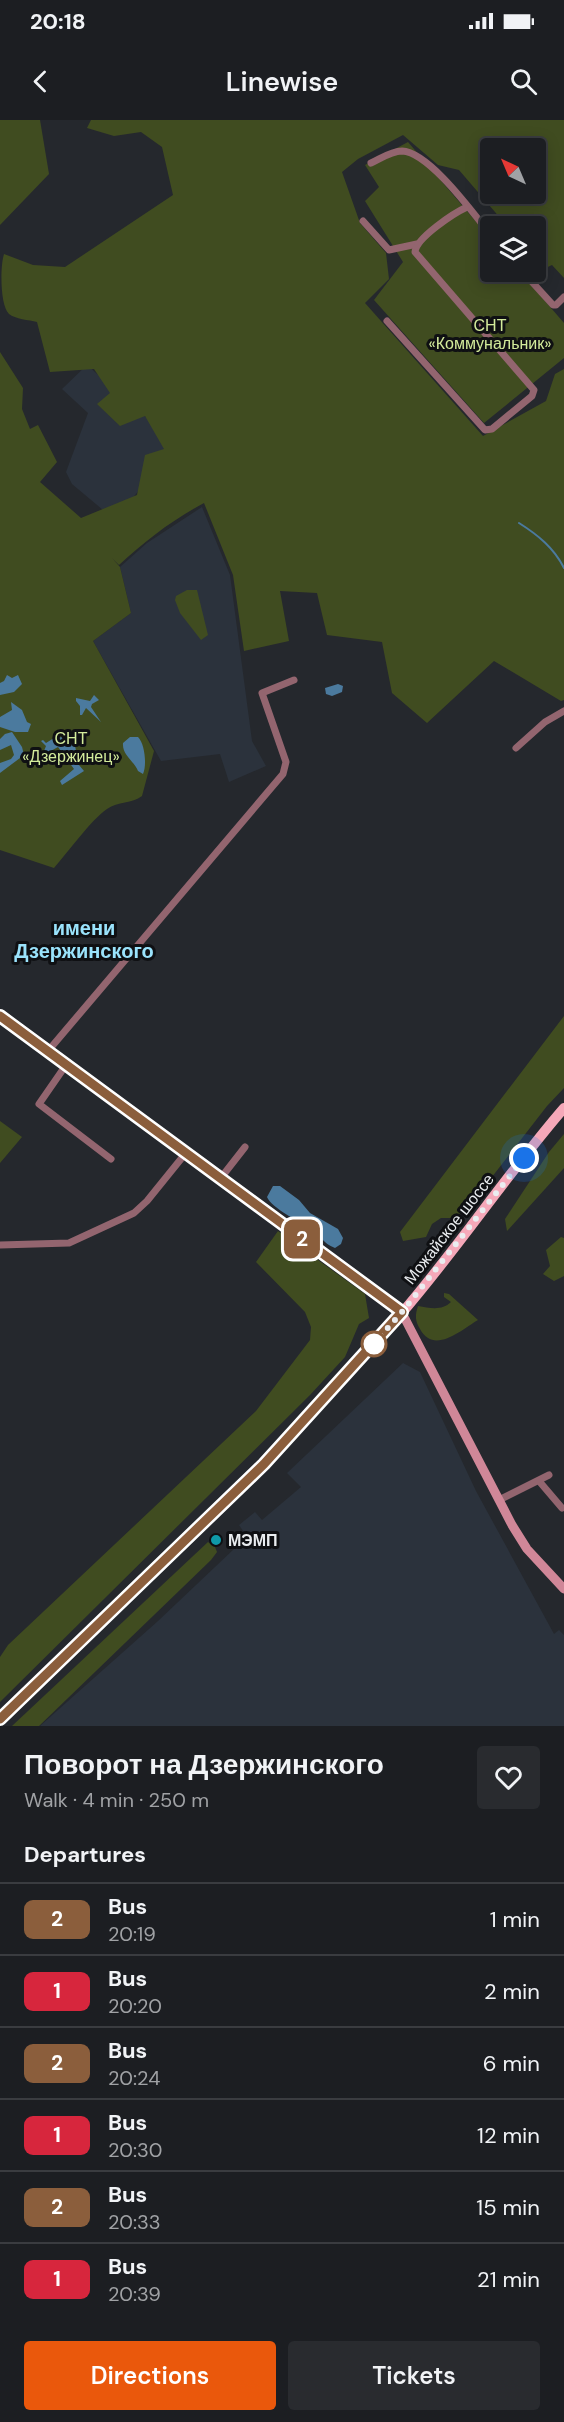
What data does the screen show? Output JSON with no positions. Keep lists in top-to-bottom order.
{
  "streets": {
    "main road": ["Можайское шоссе"]
  },
  "districts": ["имени Дзержинского"],
  "parks": ["СНТ «Коммунальник»", "СНТ «Дзержинец»"],
  "places": ["МЭМП"],
  "lines": ["bus line 2"],
  "north": "top left",
  "page": {
    "status": "20:18",
    "header": "Linewise",
    "on_map": "2",
    "heading": [
      ["Поворот на Дзержинского", "Walk · 4 min · 250 m"],
      "Departures"
    ],
    "list": [
      {
        "mark": "2",
        "name": "Bus",
        "note": "20:19",
        "value": "1 min"
      },
      {
        "mark": "1",
        "name": "Bus",
        "note": "20:20",
        "value": "2 min"
      },
      {
        "mark": "2",
        "name": "Bus",
        "note": "20:24",
        "value": "6 min"
      },
      {
        "mark": "1",
        "name": "Bus",
        "note": "20:30",
        "value": "12 min"
      },
      {
        "mark": "2",
        "name": "Bus",
        "note": "20:33",
        "value": "15 min"
      },
      {
        "mark": "1",
        "name": "Bus",
        "note": "20:39",
        "value": "21 min"
      }
    ],
    "buttons": ["Directions", "Tickets"]
  }
}
